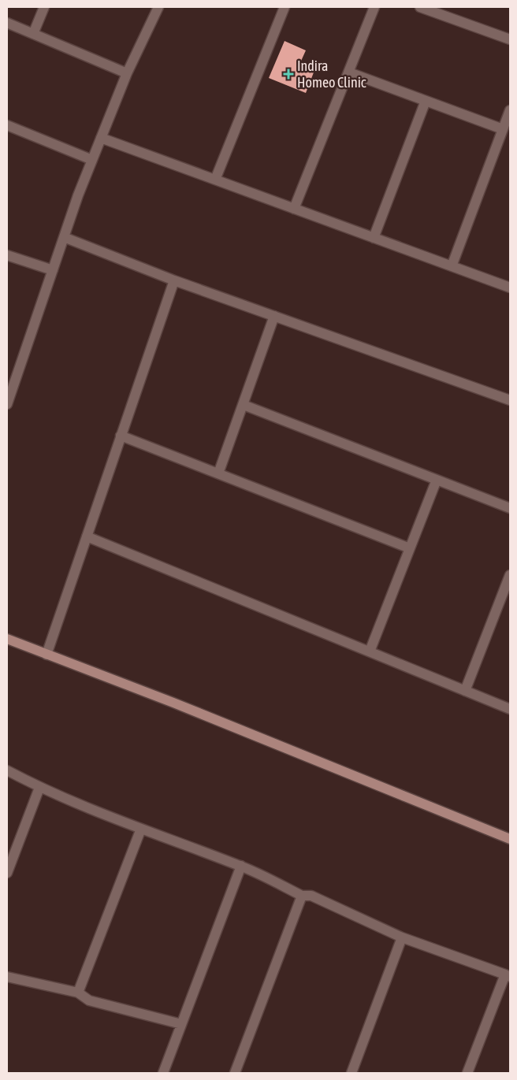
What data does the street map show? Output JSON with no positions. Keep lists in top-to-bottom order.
{
  "places": {
    "health": ["Indira Homeo Clinic"]
  }
}
